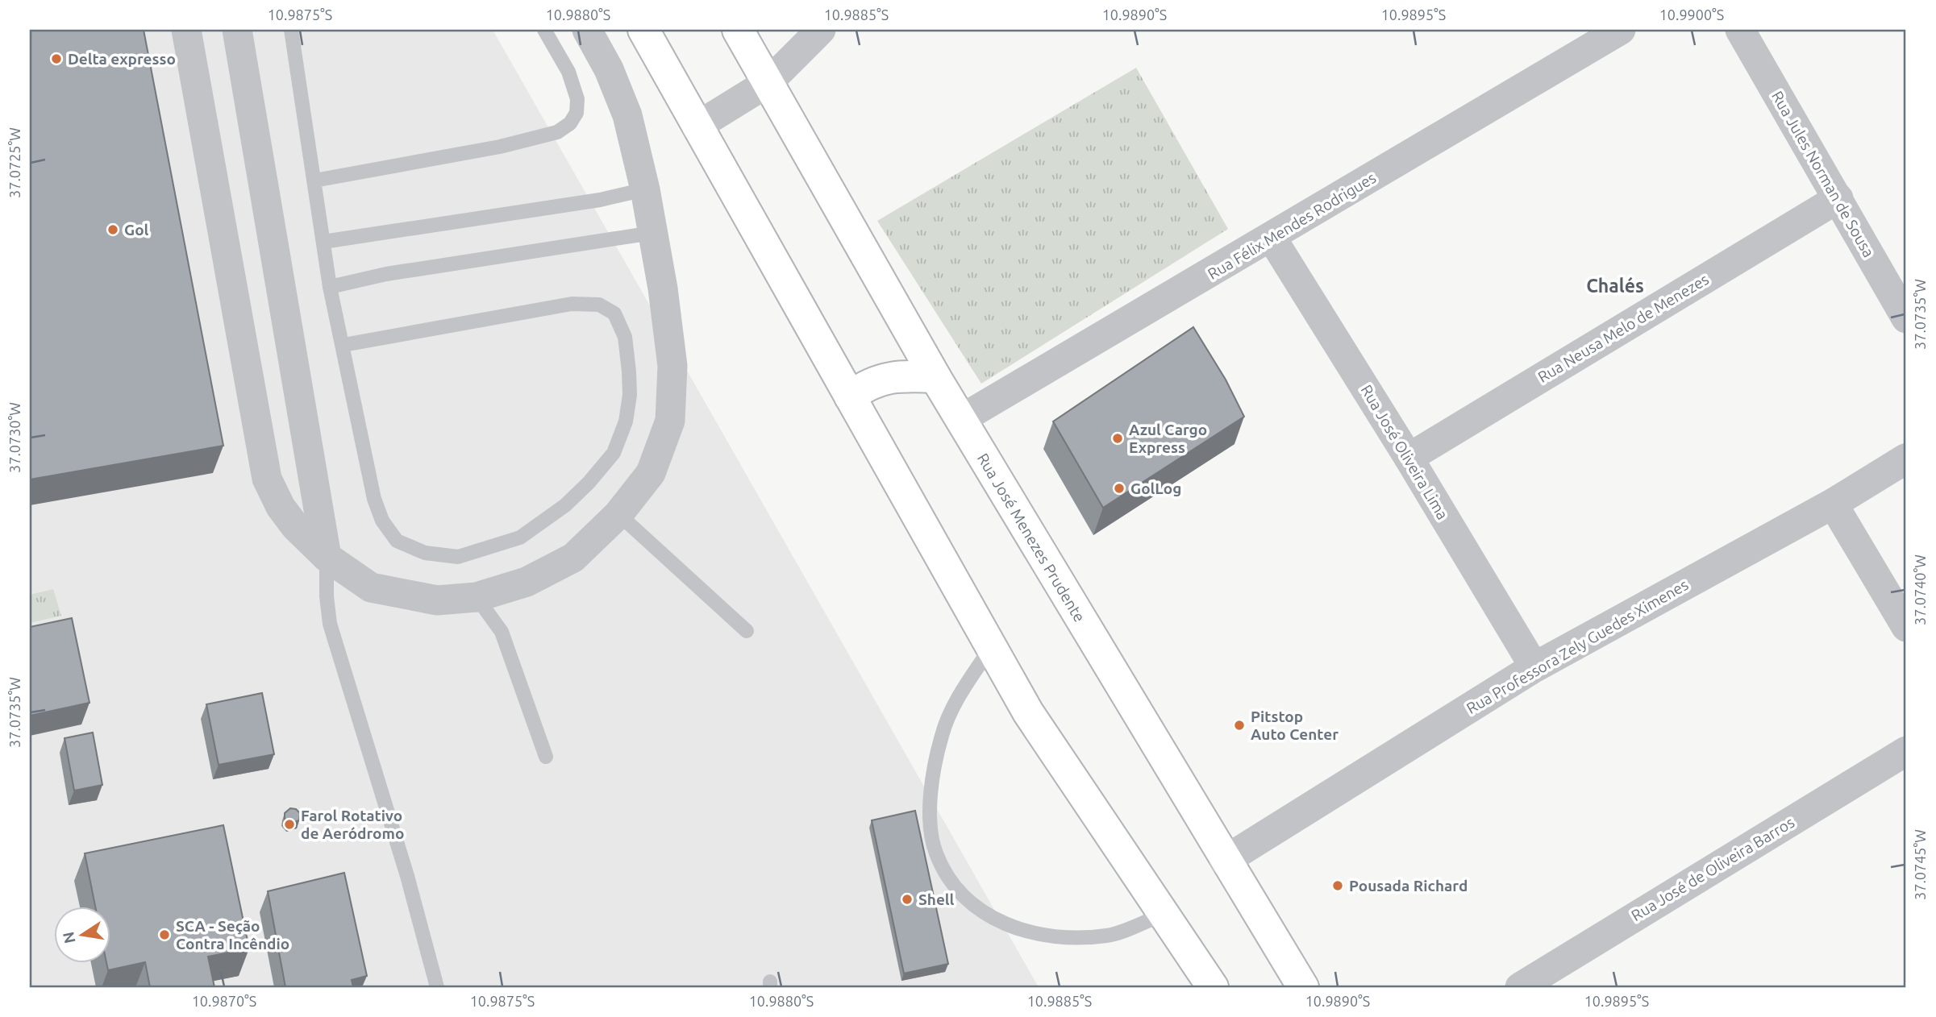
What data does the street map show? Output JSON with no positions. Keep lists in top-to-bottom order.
{
  "streets": {
    "main road": ["Rua José Menezes Prudente"],
    "street": [
      "Rua Jules Norman de Sousa",
      "Rua Félix Mendes Rodrigues",
      "Rua Neusa Melo de Menezes",
      "Rua José Oliveira Lima",
      "Rua Professora Zely Guedes Ximenes",
      "Rua José de Oliveira Barros"
    ]
  },
  "crossings": [
    ["Rua Jules Norman de Sousa", "Rua Neusa Melo de Menezes"],
    ["Rua Félix Mendes Rodrigues", "Rua José Oliveira Lima"],
    ["Rua Félix Mendes Rodrigues", "Rua José Menezes Prudente"],
    ["Rua Neusa Melo de Menezes", "Rua José Oliveira Lima"],
    ["Rua José Oliveira Lima", "Rua Professora Zely Guedes Ximenes"],
    ["Rua José Menezes Prudente", "Rua Professora Zely Guedes Ximenes"]
  ],
  "districts": ["Chalés"],
  "places": [
    "Delta expresso",
    "Gol",
    "Azul Cargo Express",
    "GolLog",
    "Pitstop Auto Center",
    "Farol Rotativo de Aeródromo",
    "Pousada Richard",
    "Shell",
    "SCA - Seção Contra Incêndio"
  ],
  "north": "left",
  "coordinates": [
    "10.9875°S",
    "10.9880°S",
    "10.9885°S",
    "10.9890°S",
    "10.9895°S",
    "10.9900°S",
    "37.0725°W",
    "37.0735°W",
    "37.0730°W",
    "37.0740°W",
    "37.0745°W",
    "10.9870°S"
  ]
}
